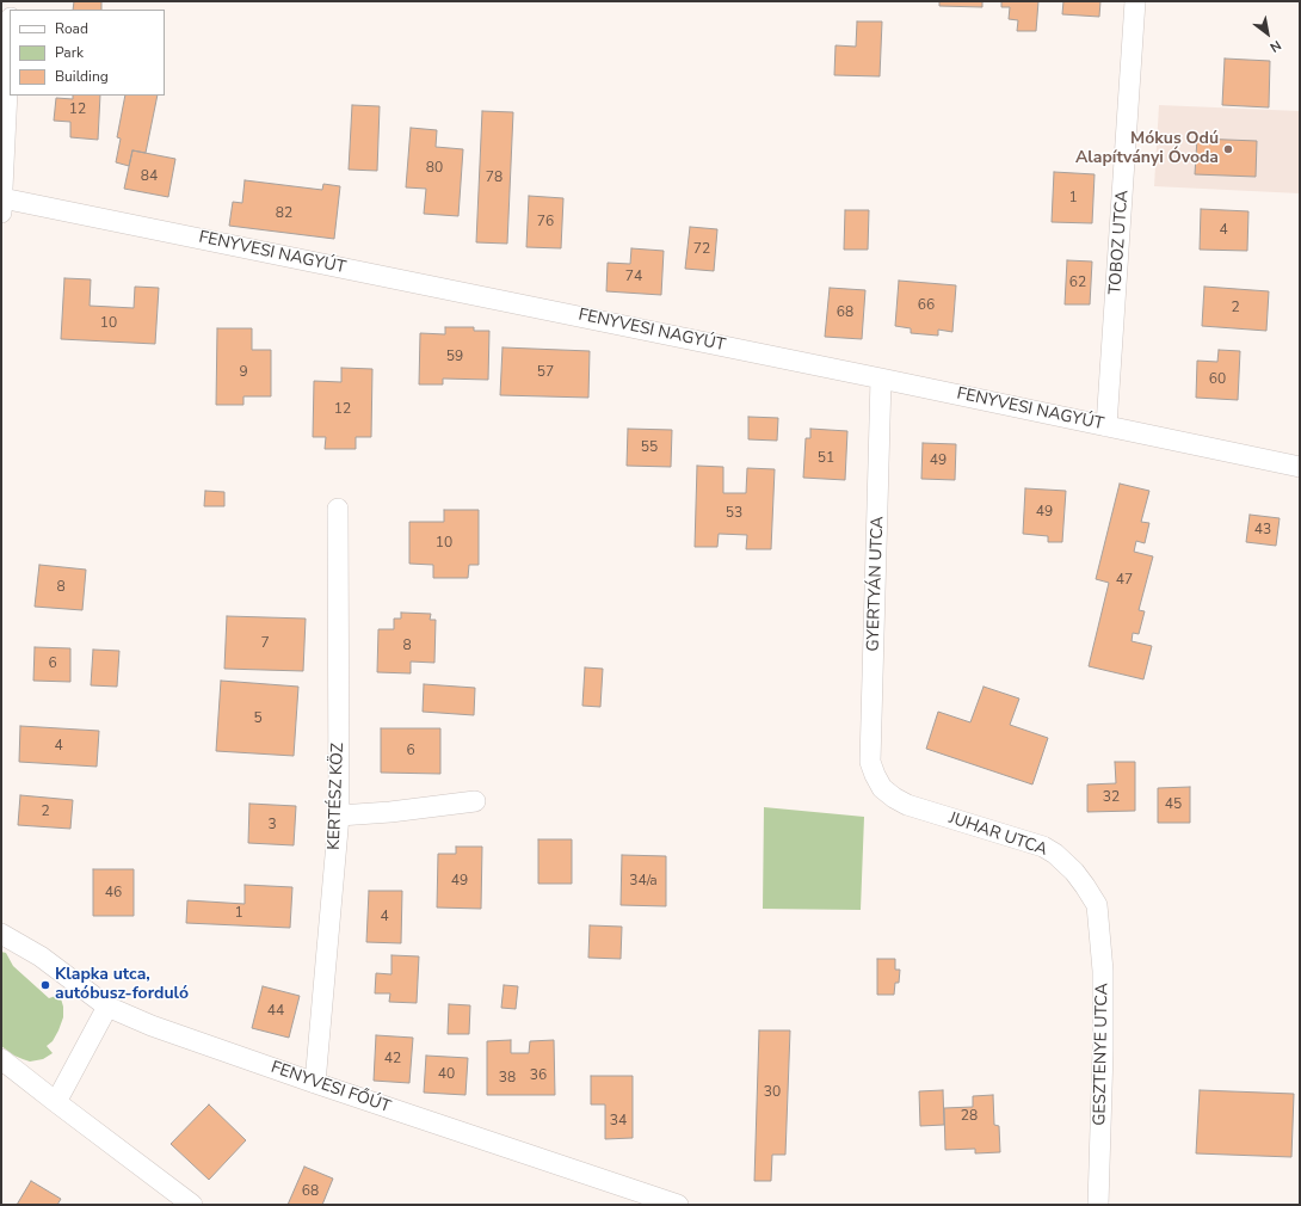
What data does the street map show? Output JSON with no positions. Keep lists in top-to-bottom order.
{
  "streets": {
    "street": [
      "TOBOZ UTCA",
      "FENYVESI NAGYÚT",
      "GYERTYÁN UTCA",
      "KERTÉSZ KÖZ",
      "JUHAR UTCA",
      "GESZTENYE UTCA",
      "FENYVESI FŐÚT"
    ]
  },
  "crossings": [
    ["TOBOZ UTCA", "FENYVESI NAGYÚT"],
    ["FENYVESI NAGYÚT", "GYERTYÁN UTCA"],
    ["GYERTYÁN UTCA", "JUHAR UTCA"],
    ["KERTÉSZ KÖZ", "FENYVESI FŐÚT"],
    ["JUHAR UTCA", "GESZTENYE UTCA"]
  ],
  "places": ["Mókus Odú Alapítványi Óvoda", "Klapka utca, autóbusz-forduló"],
  "house_numbers": [
    "12",
    "80",
    "84",
    "78",
    "1",
    "82",
    "76",
    "4",
    "72",
    "74",
    "62",
    "66",
    "2",
    "68",
    "10",
    "59",
    "9",
    "57",
    "60",
    "12",
    "55",
    "51",
    "49",
    "49",
    "53",
    "43",
    "10",
    "47",
    "8",
    "7",
    "8",
    "6",
    "5",
    "4",
    "6",
    "32",
    "45",
    "2",
    "3",
    "49",
    "34/a",
    "46",
    "1",
    "4",
    "44",
    "42",
    "40",
    "36",
    "38",
    "30",
    "28",
    "34",
    "68"
  ],
  "legend": ["Road", "Park", "Building"],
  "north": "bottom right"
}
